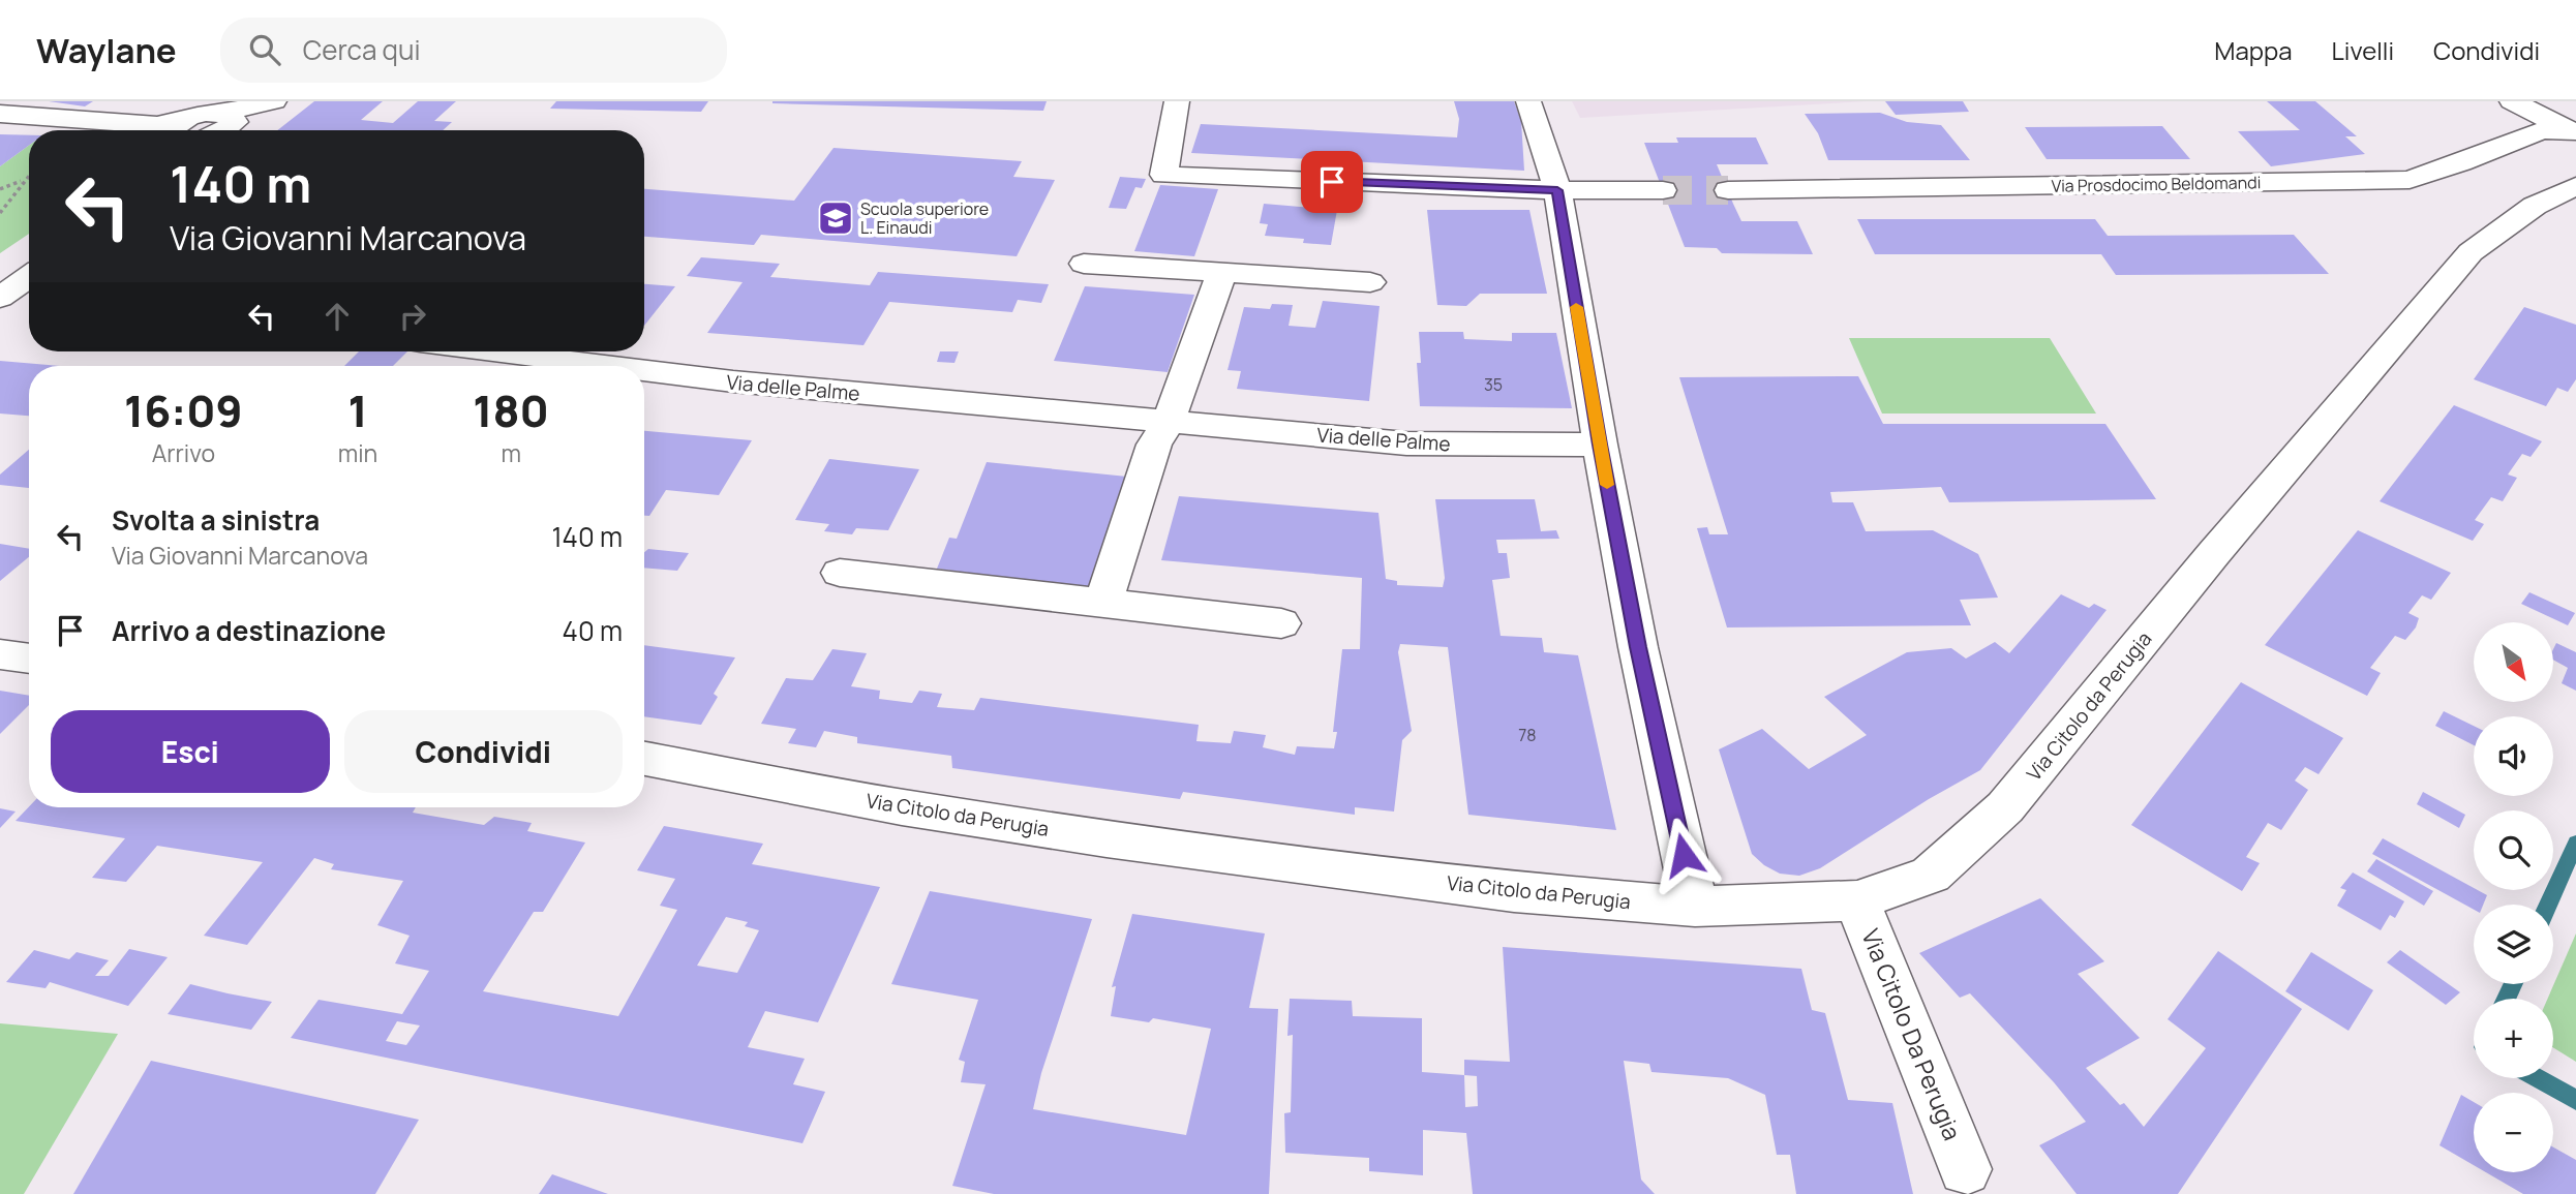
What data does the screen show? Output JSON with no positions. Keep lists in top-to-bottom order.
{
  "streets": {
    "street": [
      "Via Prosdocimo Beldomandi",
      "Via delle Palme",
      "Via Citolo da Perugia",
      "Via Citolo Da Perugia"
    ]
  },
  "crossings": [
    ["Via Citolo da Perugia", "Via Citolo Da Perugia"]
  ],
  "places": {
    "school or university": ["Scuola superiore L. Einaudi"]
  },
  "house_numbers": ["35", "78"],
  "north": "bottom right",
  "page": {
    "header": "Waylane",
    "search": "Cerca qui",
    "nav": ["Mappa", "Livelli", "Condividi"],
    "turn": ["140 m", "Via Giovanni Marcanova"],
    "eta": [
      "16:09",
      "Arrivo",
      "1",
      "min",
      "180",
      "m"
    ],
    "list": [
      {
        "name": "Svolta a sinistra",
        "note": "Via Giovanni Marcanova",
        "value": "140 m"
      },
      {
        "name": "Arrivo a destinazione",
        "value": "40 m"
      }
    ],
    "map_buttons": ["+", "−"],
    "buttons": ["Esci", "Condividi"]
  }
}
